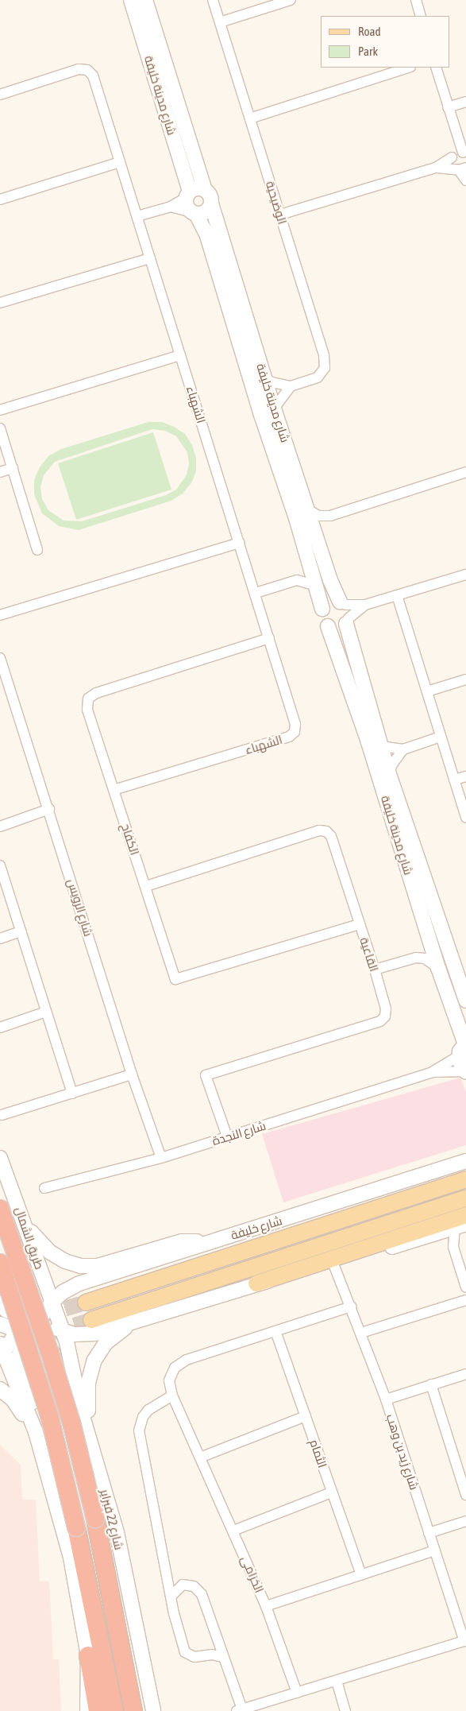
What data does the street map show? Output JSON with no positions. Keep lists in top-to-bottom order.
{
  "streets": {
    "highway": ["شارع 22 فبراير"],
    "main road": ["شارع خليفة"],
    "street": [
      "شارع مدينة خليفة",
      "الوضيحية",
      "الشهباء",
      "الكفاح",
      "شارع الرويس",
      "القاعية",
      "شارع النجدة",
      "طريق الشمال",
      "شارع زيد بن وهب",
      "الثمام",
      "الخزامى"
    ]
  },
  "crossings": [
    ["شارع مدينة خليفة", "شارع النجدة"],
    ["الشهباء", "الكفاح"],
    ["الكفاح", "القاعية"],
    ["شارع الرويس", "شارع النجدة"],
    ["القاعية", "شارع النجدة"],
    ["شارع خليفة", "شارع 22 فبراير"],
    ["طريق الشمال", "شارع 22 فبراير"],
    ["الثمام", "الخزامى"]
  ],
  "legend": ["Road", "Park"]
}
